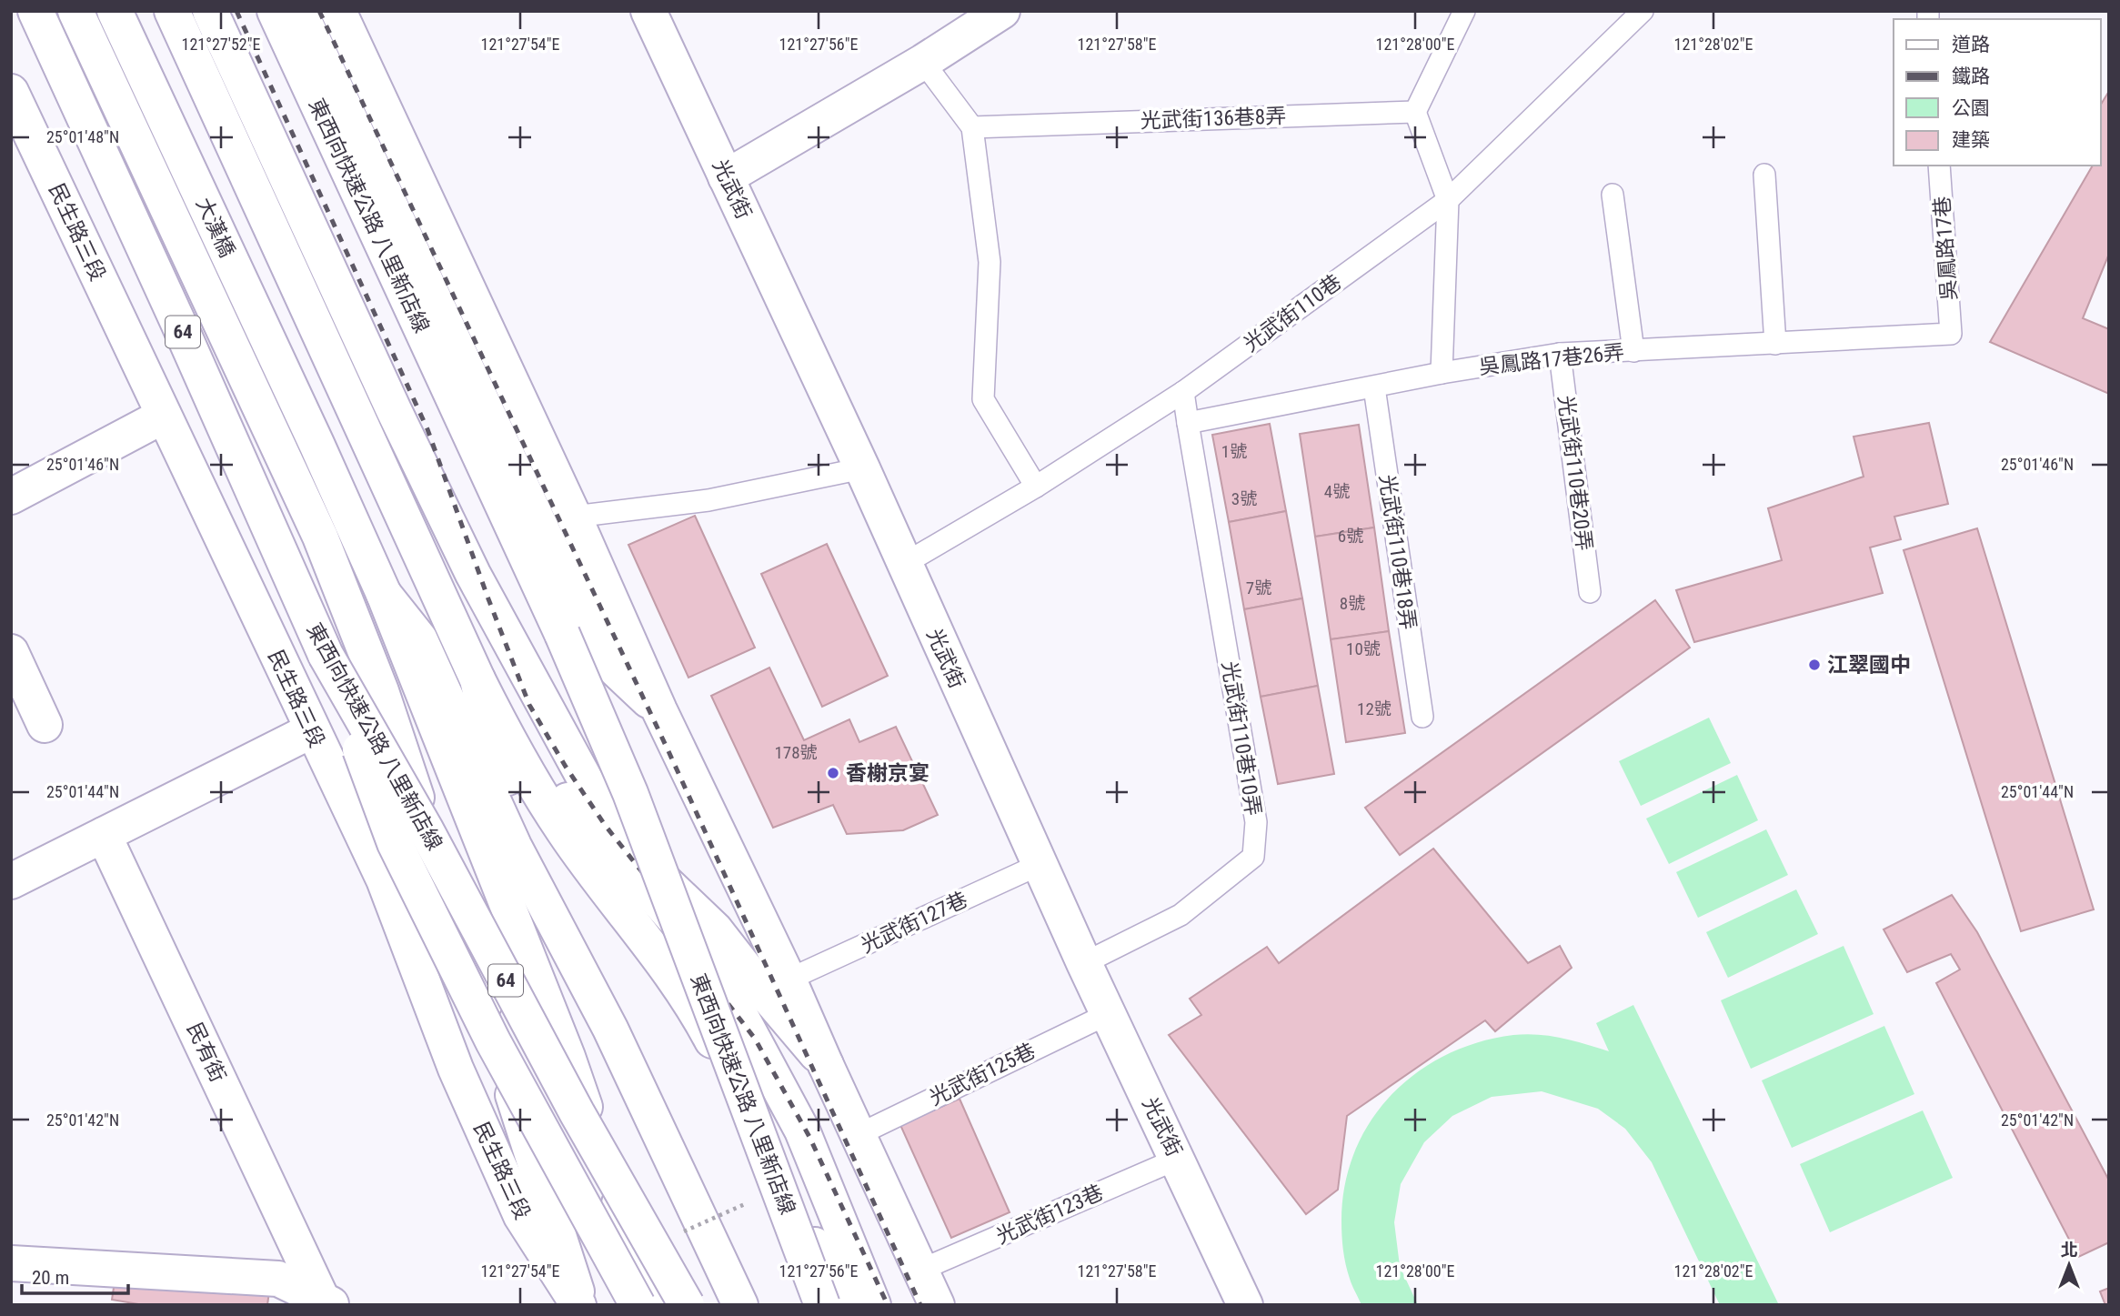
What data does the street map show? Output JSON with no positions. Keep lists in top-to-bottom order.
{
  "streets": {
    "main road": [
      "光武街",
      "東西向快速公路 八里新店線",
      "大漢橋",
      "民生路三段",
      "64",
      "民有街"
    ],
    "lane": [
      "光武街136巷8弄",
      "吳鳳路17巷",
      "光武街110巷",
      "吳鳳路17巷26弄",
      "光武街110巷20弄",
      "光武街110巷18弄",
      "光武街110巷10弄",
      "光武街127巷",
      "光武街125巷",
      "光武街123巷"
    ]
  },
  "crossings": [
    ["光武街", "光武街110巷"],
    ["光武街", "光武街110巷10弄"],
    ["光武街", "光武街127巷"],
    ["光武街", "光武街125巷"],
    ["光武街", "光武街123巷"],
    ["吳鳳路17巷", "吳鳳路17巷26弄"],
    ["吳鳳路17巷26弄", "光武街110巷20弄"],
    ["吳鳳路17巷26弄", "光武街110巷18弄"],
    ["吳鳳路17巷26弄", "光武街110巷10弄"]
  ],
  "places": ["江翠國中", "香榭京宴"],
  "house_numbers": [
    "1號",
    "4號",
    "3號",
    "6號",
    "7號",
    "8號",
    "10號",
    "12號",
    "178號"
  ],
  "legend": [
    "道路",
    "鐵路",
    "公園",
    "建築"
  ],
  "scale_bar": "20 m",
  "north": "top",
  "coordinates": [
    "121°27'52\"E",
    "121°27'54\"E",
    "121°27'56\"E",
    "121°27'58\"E",
    "121°28'00\"E",
    "121°28'02\"E",
    "25°01'48\"N",
    "25°01'46\"N",
    "25°01'44\"N",
    "25°01'42\"N"
  ]
}
